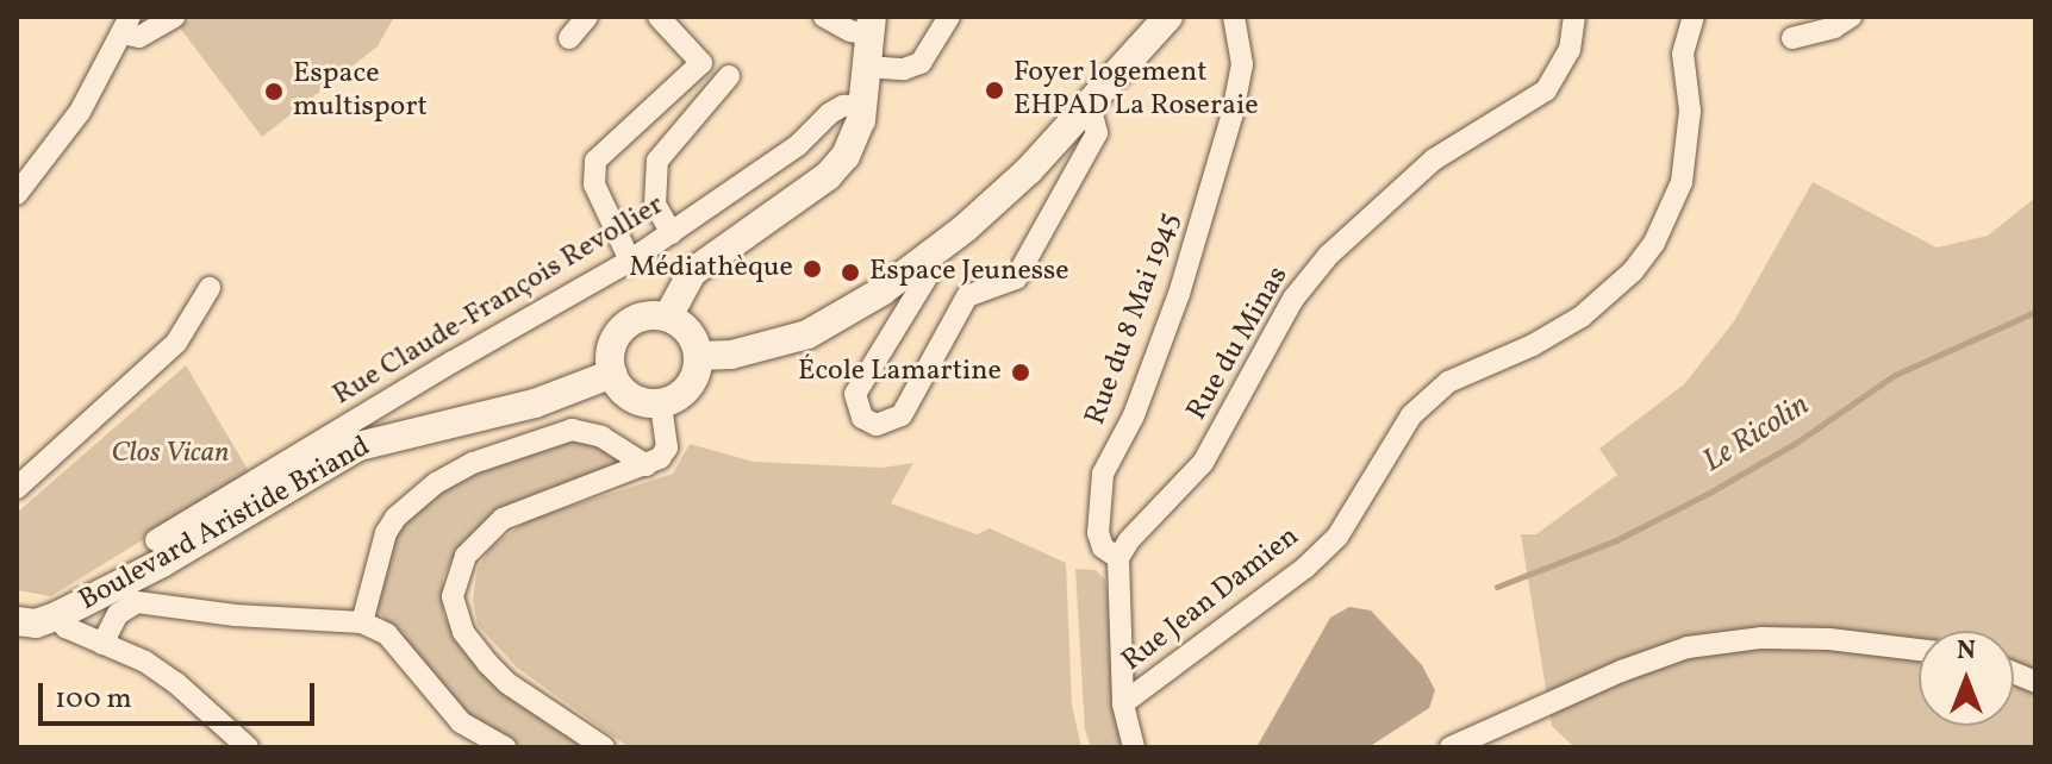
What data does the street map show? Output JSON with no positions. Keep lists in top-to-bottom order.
{
  "streets": {
    "main road": ["Boulevard Aristide Briand"],
    "street": [
      "Rue Claude-François Revollier",
      "Rue du 8 Mai 1945",
      "Rue du Minas",
      "Rue Jean Damien"
    ]
  },
  "crossings": [
    ["Rue du 8 Mai 1945", "Rue du Minas"],
    ["Rue du 8 Mai 1945", "Rue Jean Damien"]
  ],
  "water": ["Le Ricolin"],
  "parks": ["Clos Vican"],
  "places": [
    "Foyer logement EHPAD La Roseraie",
    "Espace multisport",
    "Médiathèque",
    "Espace Jeunesse",
    "École Lamartine"
  ],
  "scale_bar": "100 m",
  "north": "top"
}
